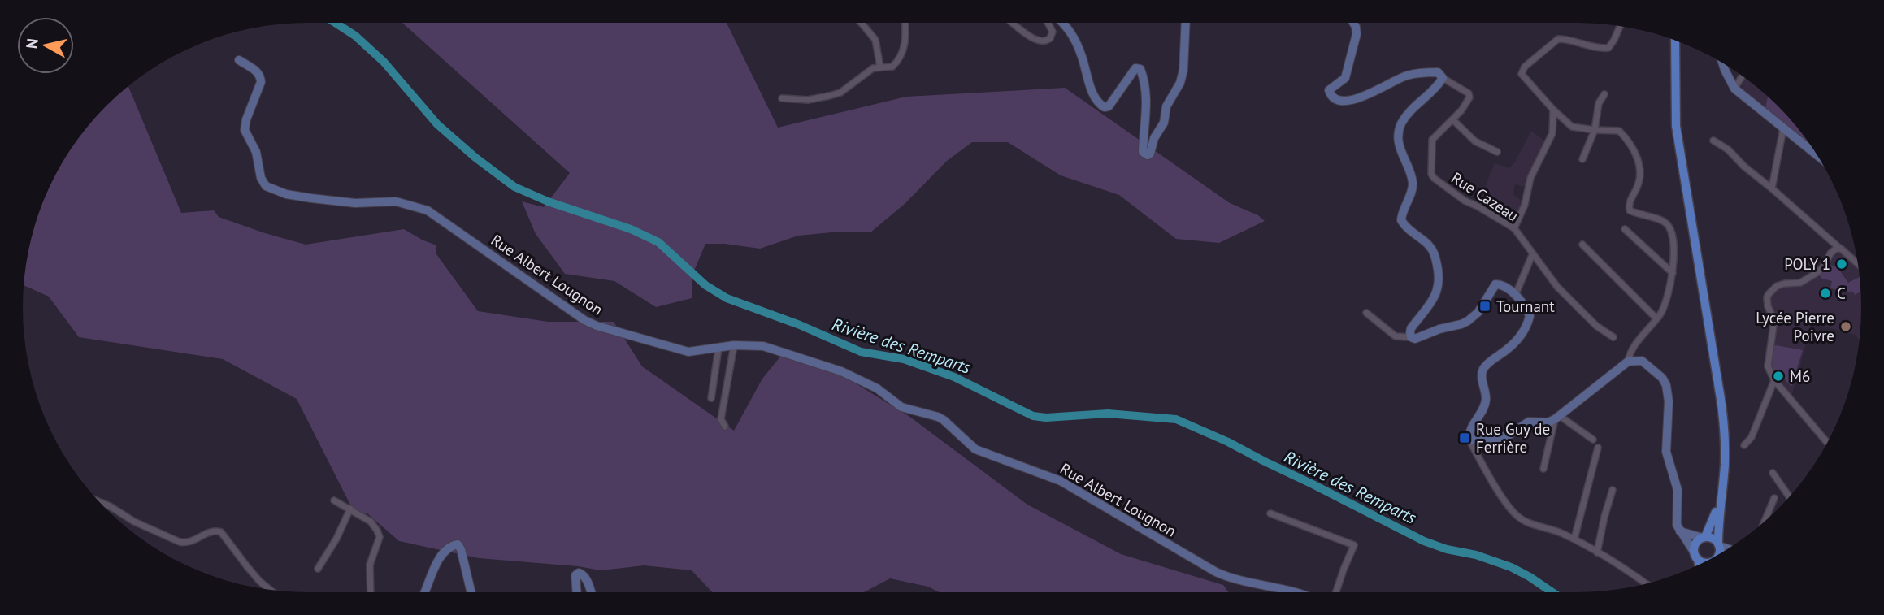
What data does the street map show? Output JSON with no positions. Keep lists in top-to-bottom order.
{
  "streets": {
    "street": ["Rue Cazeau", "Rue Albert Lougnon"]
  },
  "water": ["Rivière des Remparts"],
  "places": {
    "other": [
      "POLY 1",
      "C",
      "Lycée Pierre Poivre",
      "M6"
    ],
    "transit": ["Tournant", "Rue Guy de Ferrière"]
  },
  "north": "left"
}
